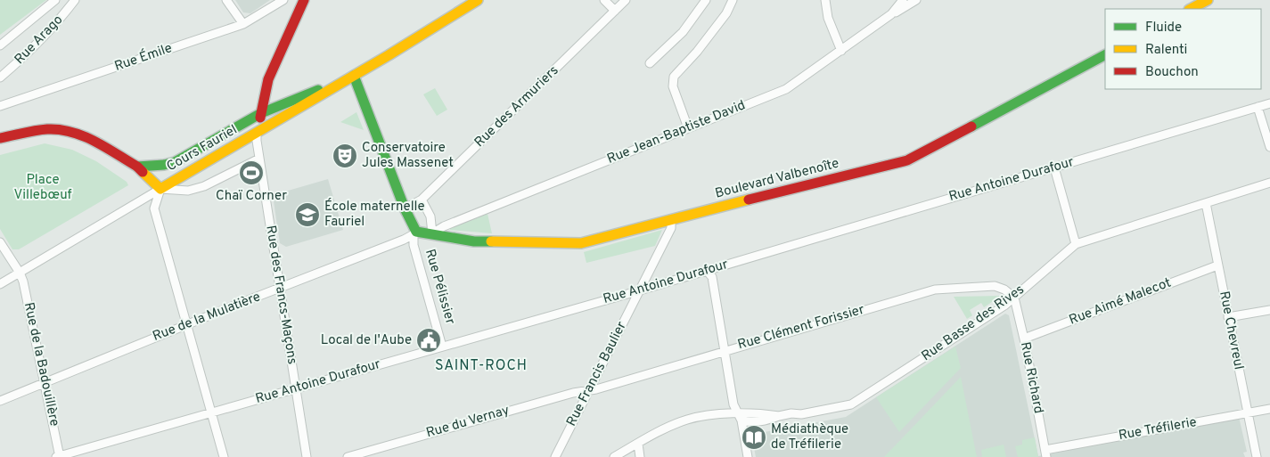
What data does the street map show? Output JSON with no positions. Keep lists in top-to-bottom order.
{
  "streets": {
    "main road": ["Cours Fauriel", "Boulevard Valbenoîte"],
    "street": [
      "Rue Arago",
      "Rue Émile",
      "Rue des Armuriers",
      "Rue Jean-Baptiste David",
      "Rue Antoine Durafour",
      "Rue Pélissier",
      "Rue des Francs-Maçons",
      "Rue Aimé Malecot",
      "Rue de la Mulatière",
      "Rue Basse des Rives",
      "Rue Clément Forissier",
      "Rue Chevreul",
      "Rue de la Badouillère",
      "Rue Francis Baulier",
      "Rue Richard",
      "Rue du Vernay",
      "Rue Tréfilerie"
    ]
  },
  "crossings": [
    ["Rue Jean-Baptiste David", "Boulevard Valbenoîte"],
    ["Cours Fauriel", "Rue des Francs-Maçons"],
    ["Boulevard Valbenoîte", "Rue Pélissier"],
    ["Boulevard Valbenoîte", "Rue de la Mulatière"],
    ["Boulevard Valbenoîte", "Rue Francis Baulier"],
    ["Rue Antoine Durafour", "Rue Pélissier"],
    ["Rue Antoine Durafour", "Rue des Francs-Maçons"],
    ["Rue Antoine Durafour", "Rue de la Badouillère"],
    ["Rue Antoine Durafour", "Rue Francis Baulier"],
    ["Rue Pélissier", "Rue de la Mulatière"],
    ["Rue des Francs-Maçons", "Rue de la Mulatière"],
    ["Rue Aimé Malecot", "Rue Chevreul"],
    ["Rue Aimé Malecot", "Rue Richard"],
    ["Rue de la Mulatière", "Rue de la Badouillère"],
    ["Rue Basse des Rives", "Rue Clément Forissier"],
    ["Rue Basse des Rives", "Rue Chevreul"],
    ["Rue Basse des Rives", "Rue Richard"],
    ["Rue Clément Forissier", "Rue Francis Baulier"],
    ["Rue Clément Forissier", "Rue Richard"],
    ["Rue Clément Forissier", "Rue du Vernay"],
    ["Rue Chevreul", "Rue Tréfilerie"],
    ["Rue Francis Baulier", "Rue du Vernay"],
    ["Rue Richard", "Rue Tréfilerie"]
  ],
  "districts": ["SAINT-ROCH"],
  "parks": ["Place Villebœuf"],
  "places": {
    "theatre": ["Conservatoire Jules Massenet"],
    "sports": ["Chaï Corner"],
    "school or university": ["École maternelle Fauriel"],
    "public building": ["Local de l'Aube"],
    "library": ["Médiathèque de Tréfilerie"]
  },
  "legend": ["Fluide", "Ralenti", "Bouchon"]
}
